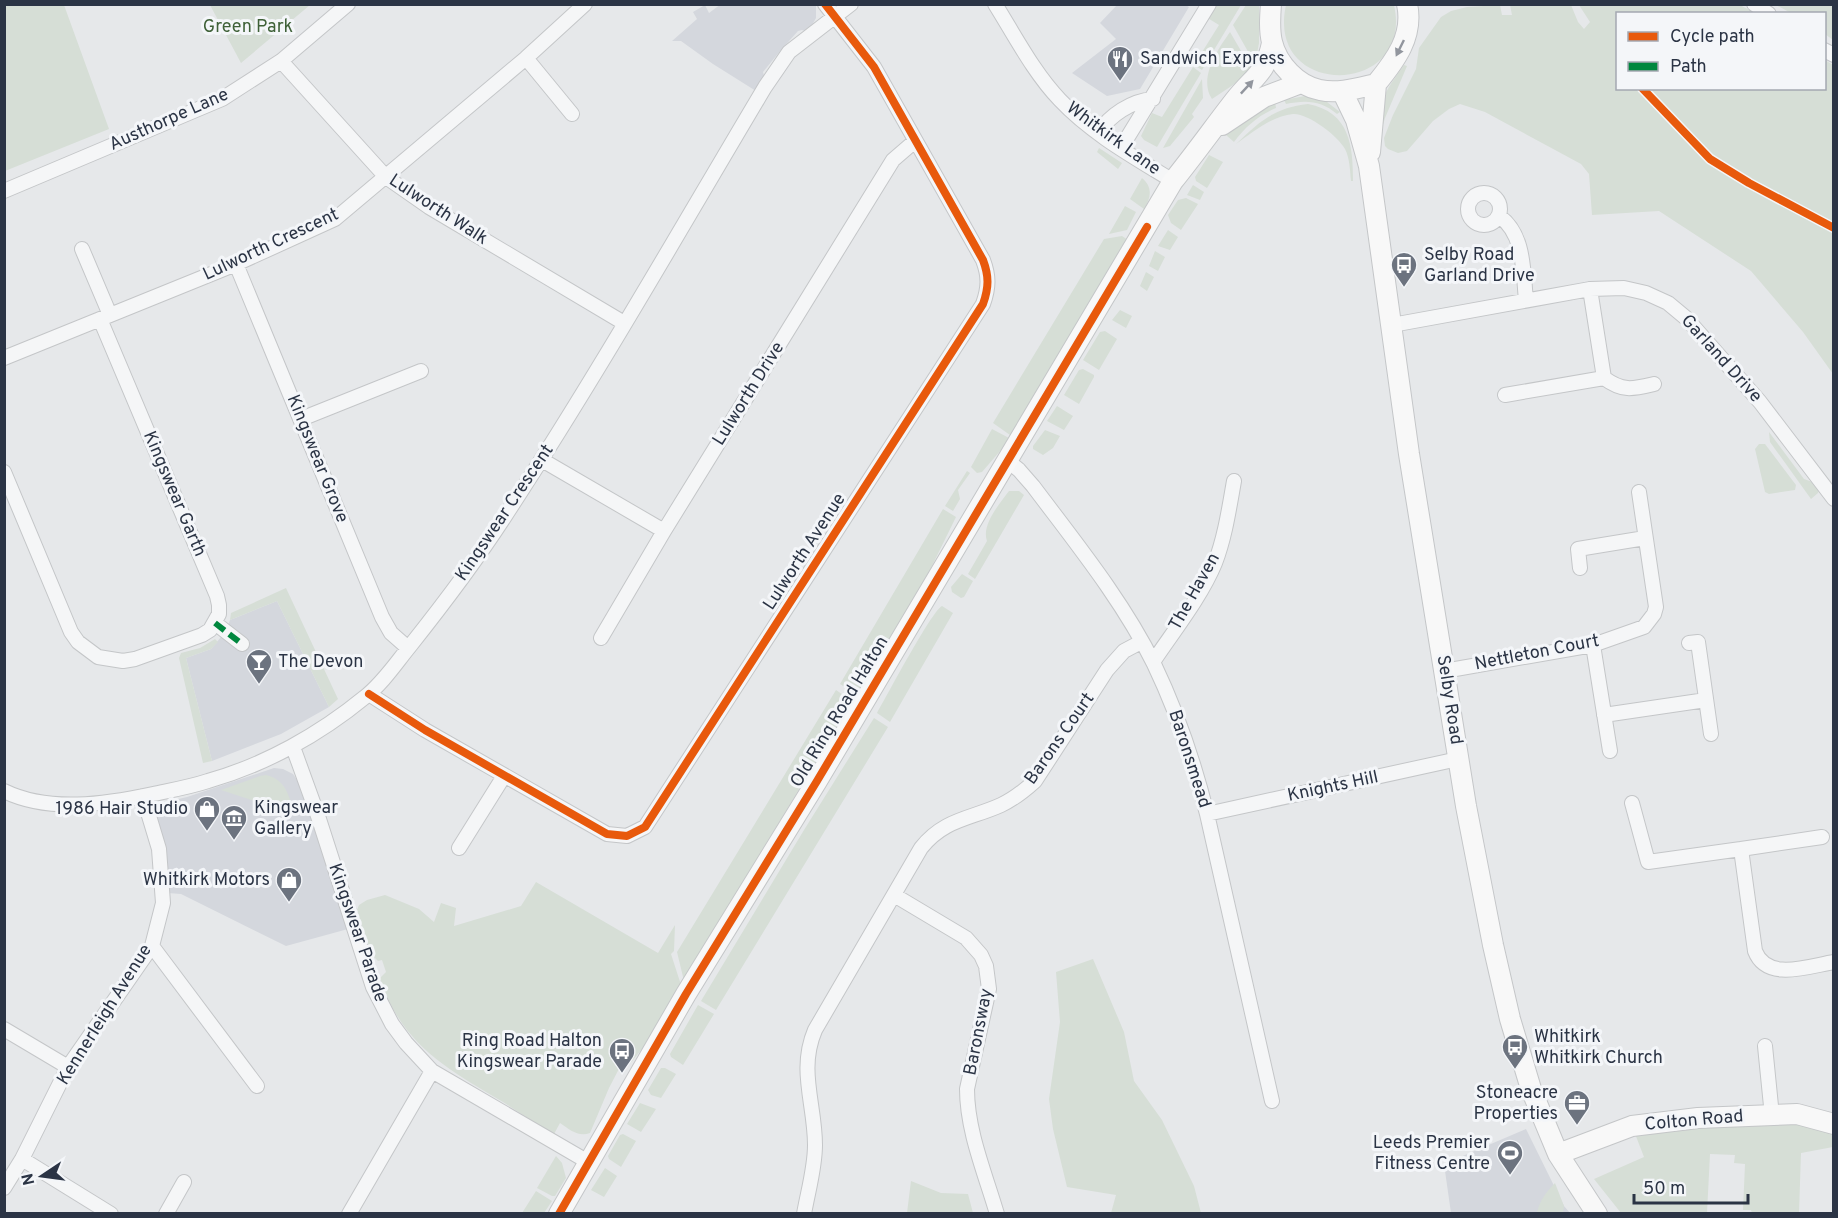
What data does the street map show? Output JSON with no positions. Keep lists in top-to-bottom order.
{
  "streets": {
    "main road": ["Selby Road", "Old Ring Road Halton", "Colton Road"],
    "street": [
      "Austhorpe Lane",
      "Whitkirk Lane",
      "Lulworth Walk",
      "Lulworth Crescent",
      "Garland Drive",
      "Lulworth Drive",
      "Kingswear Grove",
      "Kingswear Garth",
      "Kingswear Crescent",
      "Lulworth Avenue",
      "The Haven",
      "Nettleton Court",
      "Barons Court",
      "Baronsmead",
      "Knights Hill",
      "Kingswear Parade",
      "Kennerleigh Avenue",
      "Baronsway"
    ]
  },
  "crossings": [
    ["Austhorpe Lane", "Lulworth Walk"],
    ["Whitkirk Lane", "Old Ring Road Halton"],
    ["Lulworth Walk", "Lulworth Crescent"],
    ["Lulworth Walk", "Kingswear Crescent"],
    ["Lulworth Crescent", "Kingswear Grove"],
    ["Lulworth Crescent", "Kingswear Garth"],
    ["Garland Drive", "Selby Road"],
    ["Lulworth Drive", "Lulworth Avenue"],
    ["Kingswear Grove", "Kingswear Crescent"],
    ["Kingswear Crescent", "Lulworth Avenue"],
    ["Kingswear Crescent", "Kingswear Parade"],
    ["Kingswear Crescent", "Kennerleigh Avenue"],
    ["The Haven", "Baronsmead"],
    ["Nettleton Court", "Selby Road"],
    ["Selby Road", "Knights Hill"],
    ["Selby Road", "Colton Road"],
    ["Old Ring Road Halton", "Baronsmead"],
    ["Old Ring Road Halton", "Kingswear Parade"],
    ["Barons Court", "Baronsmead"],
    ["Barons Court", "Baronsway"],
    ["Baronsmead", "Knights Hill"]
  ],
  "parks": ["Green Park"],
  "places": {
    "restaurant": ["Sandwich Express"],
    "bus stop": ["Selby Road Garland Drive", "Whitkirk Whitkirk Church", "Ring Road Halton Kingswear Parade"],
    "bar": ["The Devon"],
    "shop": ["1986 Hair Studio", "Whitkirk Motors"],
    "museum": ["Kingswear Gallery"],
    "office": ["Stoneacre Properties"],
    "sports": ["Leeds Premier Fitness Centre"]
  },
  "legend": ["Cycle path", "Path"],
  "scale_bar": "50 m",
  "north": "left"
}
